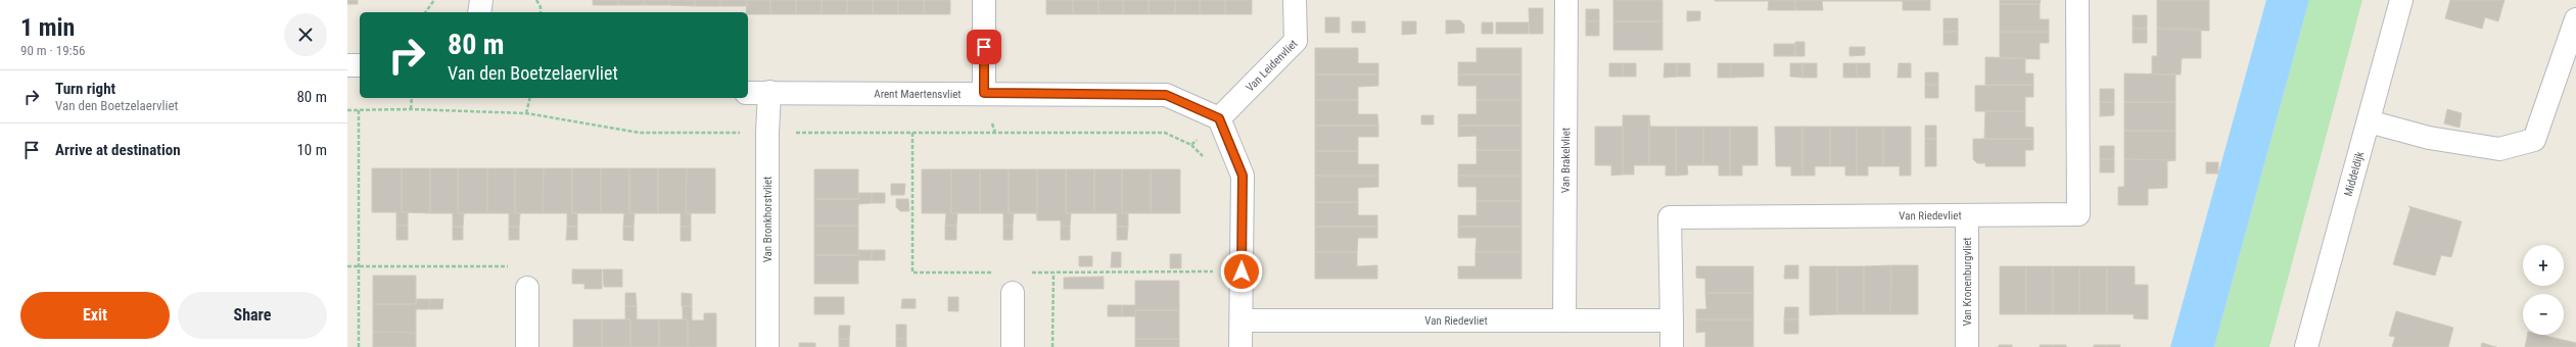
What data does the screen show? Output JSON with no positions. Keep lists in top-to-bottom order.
{
  "streets": {
    "street": [
      "Van Leidenvliet",
      "Arent Maertensvliet",
      "Van Brakelvliet",
      "Middeldijk",
      "Van Riedevliet",
      "Van Bronkhorstvliet",
      "Van Kronenburgvliet"
    ]
  },
  "crossings": [
    ["Van Leidenvliet", "Arent Maertensvliet"],
    ["Arent Maertensvliet", "Van Bronkhorstvliet"],
    ["Van Brakelvliet", "Van Riedevliet"],
    ["Van Riedevliet", "Van Kronenburgvliet"]
  ],
  "page": {
    "heading": ["1 min", "90 m · 19:56"],
    "turn": ["80 m", "Van den Boetzelaervliet"],
    "list": [
      {
        "name": "Turn right",
        "note": "Van den Boetzelaervliet",
        "value": "80 m"
      },
      {
        "name": "Arrive at destination",
        "value": "10 m"
      }
    ],
    "map_buttons": ["+", "−"],
    "buttons": ["Exit", "Share"]
  }
}
